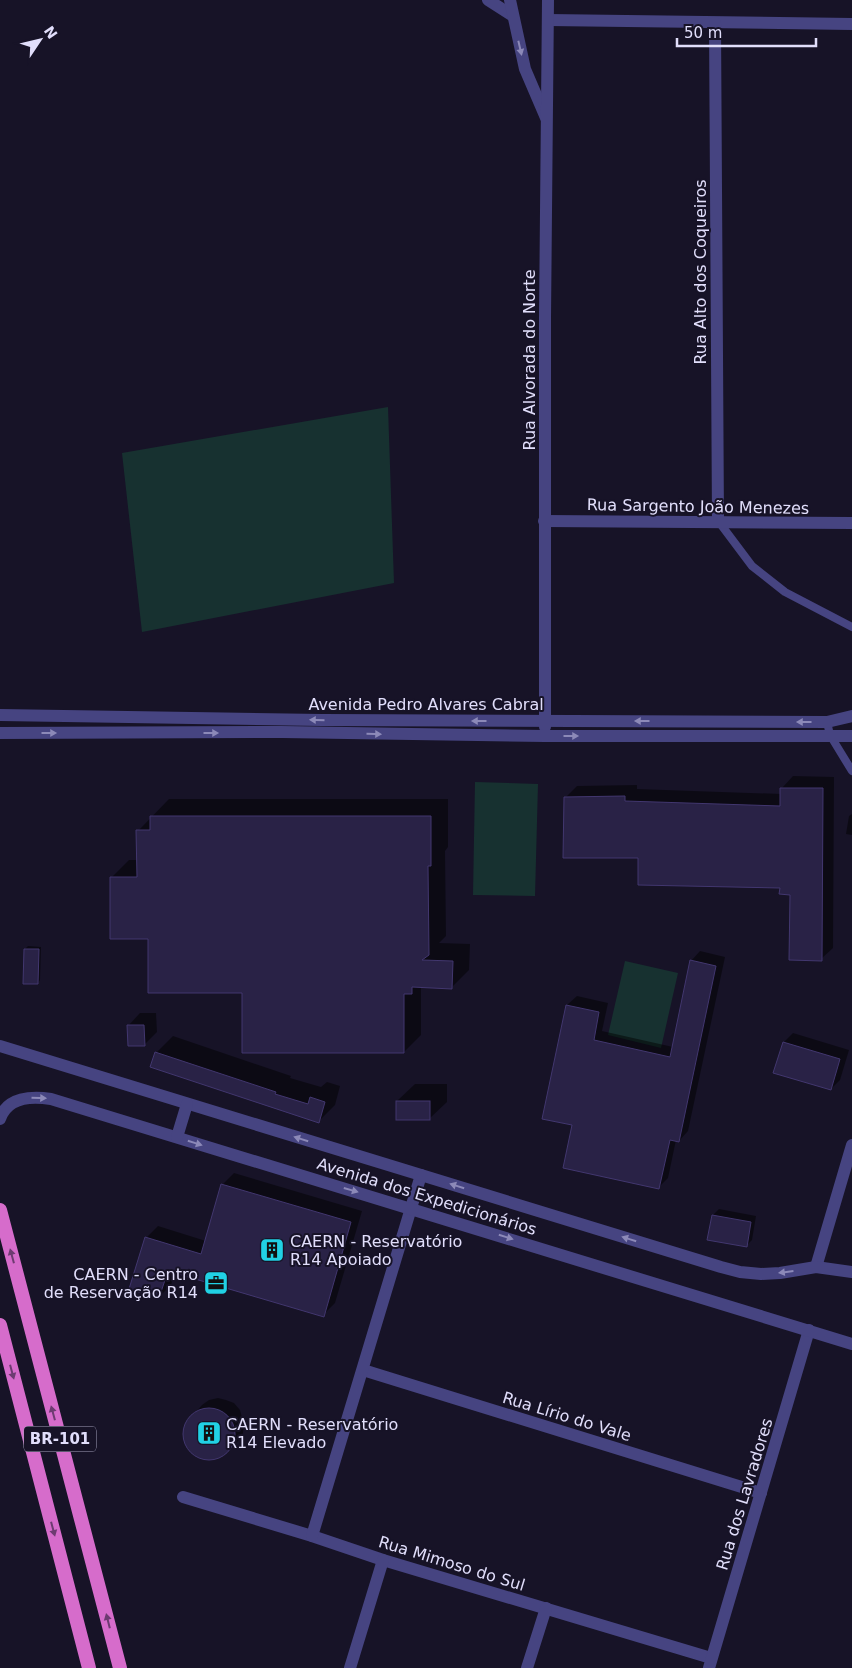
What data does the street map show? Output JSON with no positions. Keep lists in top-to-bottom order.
{
  "streets": {
    "highway": ["BR-101"],
    "street": [
      "Rua Alto dos Coqueiros",
      "Rua Alvorada do Norte",
      "Rua Sargento João Menezes",
      "Avenida Pedro Alvares Cabral",
      "Avenida dos Expedicionários",
      "Rua Lírio do Vale",
      "Rua dos Lavradores",
      "Rua Mimoso do Sul"
    ]
  },
  "crossings": [
    ["Rua Alto dos Coqueiros", "Rua Sargento João Menezes"],
    ["Rua Alvorada do Norte", "Rua Sargento João Menezes"],
    ["Rua Alvorada do Norte", "Avenida Pedro Alvares Cabral"],
    ["Avenida dos Expedicionários", "Rua dos Lavradores"],
    ["Rua Lírio do Vale", "Rua dos Lavradores"],
    ["Rua dos Lavradores", "Rua Mimoso do Sul"]
  ],
  "places": {
    "building": ["CAERN - Reservatório R14 Apoiado", "CAERN - Reservatório R14 Elevado"],
    "office": ["CAERN - Centro de Reservação R14"]
  },
  "scale_bar": "50 m",
  "north": "top right"
}
